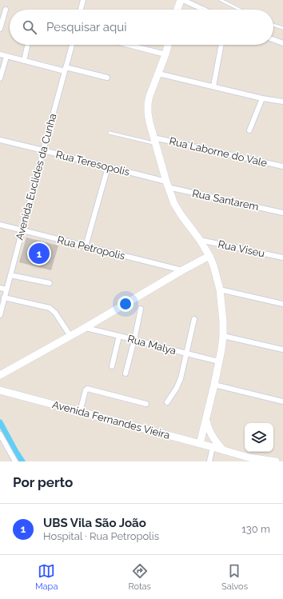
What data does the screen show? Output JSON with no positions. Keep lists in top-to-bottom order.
{
  "streets": {
    "main road": ["Avenida Fernandes Vieira"],
    "street": [
      "Rua Laborne do Vale",
      "Rua Teresopolis",
      "Avenida Euclides da Cunha",
      "Rua Santarem",
      "Rua Petropolis",
      "Rua Viseu",
      "Rua Malya"
    ]
  },
  "crossings": [
    ["Rua Teresopolis", "Avenida Euclides da Cunha"],
    ["Rua Teresopolis", "Rua Santarem"],
    ["Avenida Euclides da Cunha", "Rua Petropolis"]
  ],
  "page": {
    "search": "Pesquisar aqui",
    "pins": "1",
    "heading": "Por perto",
    "list": [
      {
        "mark": "1",
        "name": "UBS Vila São João",
        "note": "Hospital · Rua Petropolis",
        "value": "130 m"
      }
    ],
    "nav": ["Mapa", "Rotas", "Salvos"]
  }
}
